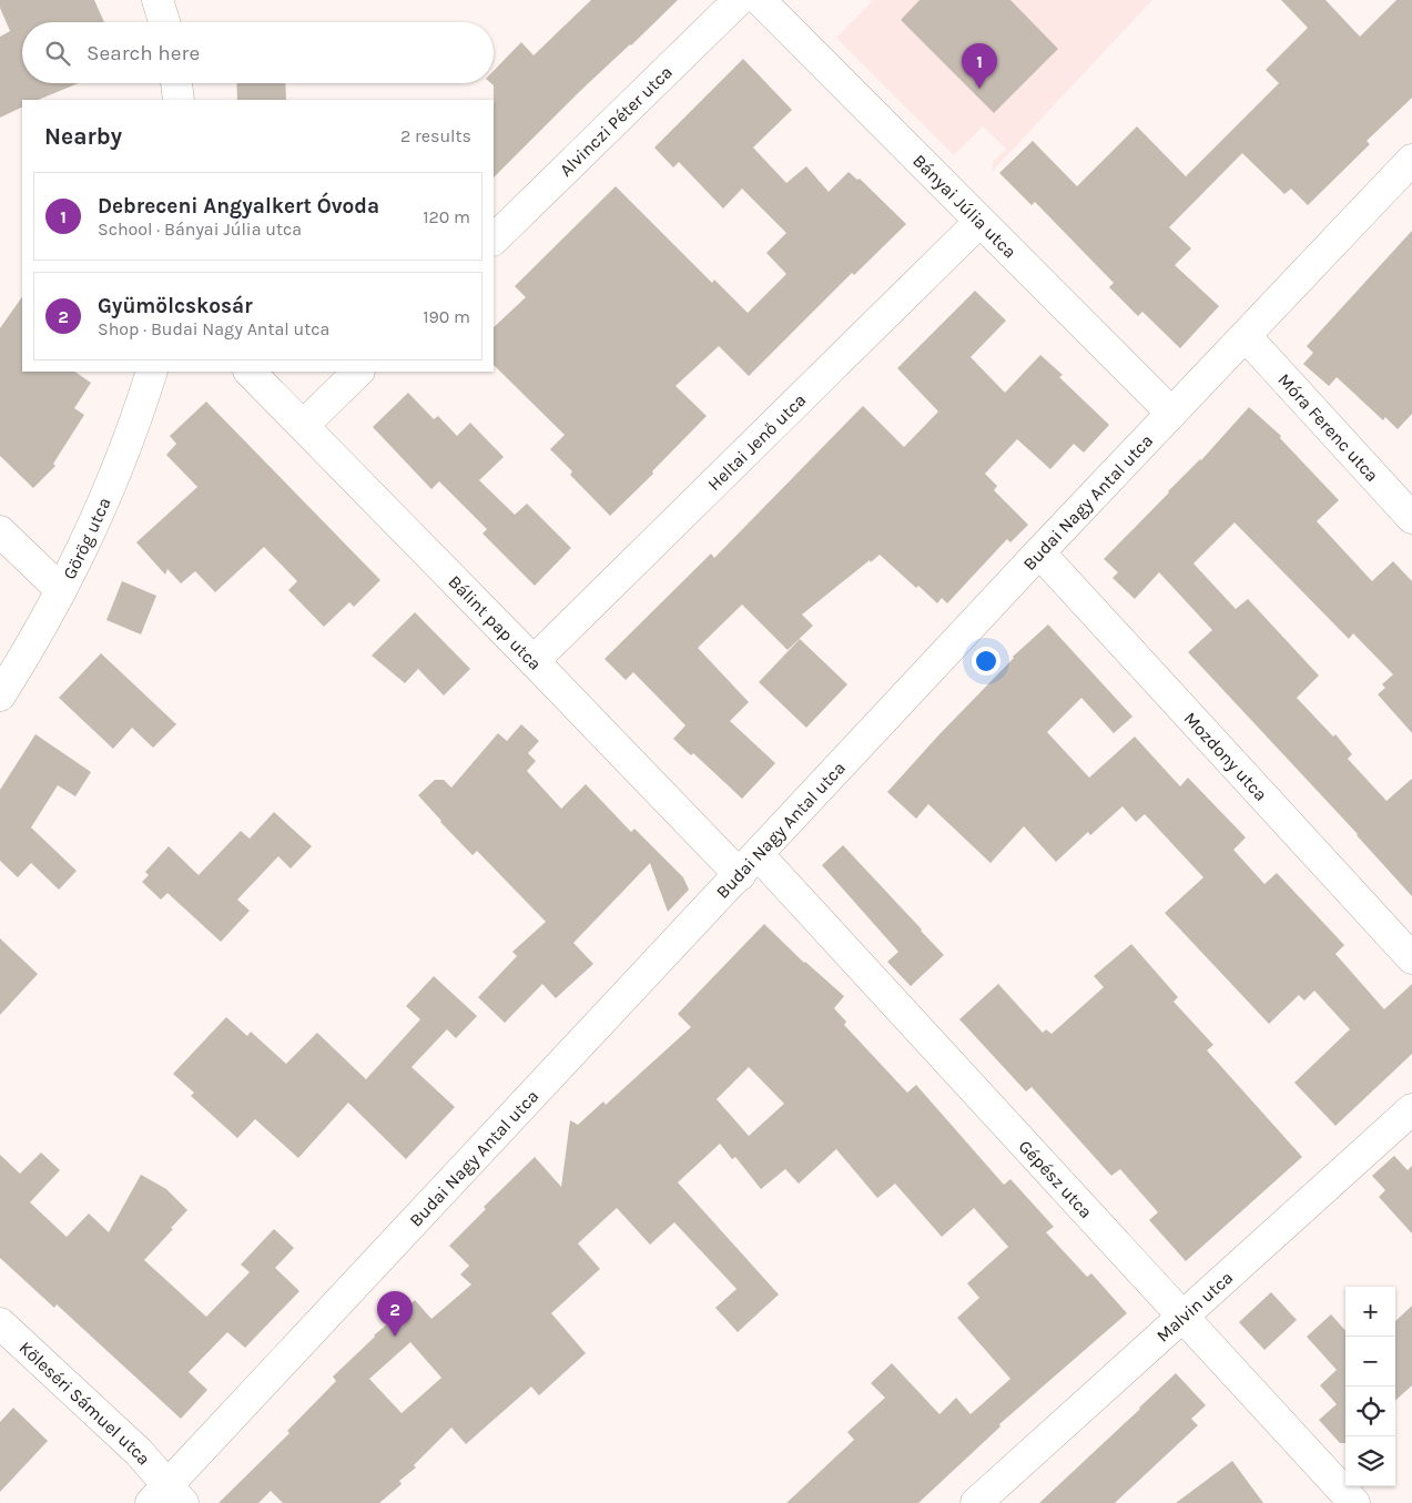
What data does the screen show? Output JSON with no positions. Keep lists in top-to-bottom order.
{
  "streets": {
    "street": [
      "Alvinczi Péter utca",
      "Bányai Júlia utca",
      "Móra Ferenc utca",
      "Heltai Jenő utca",
      "Budai Nagy Antal utca",
      "Görög utca",
      "Bálint pap utca",
      "Mozdony utca",
      "Gépész utca",
      "Malvin utca",
      "Köleséri Sámuel utca"
    ]
  },
  "crossings": [
    ["Bányai Júlia utca", "Heltai Jenő utca"],
    ["Bányai Júlia utca", "Budai Nagy Antal utca"],
    ["Móra Ferenc utca", "Budai Nagy Antal utca"],
    ["Heltai Jenő utca", "Bálint pap utca"],
    ["Budai Nagy Antal utca", "Bálint pap utca"],
    ["Budai Nagy Antal utca", "Mozdony utca"],
    ["Budai Nagy Antal utca", "Gépész utca"],
    ["Budai Nagy Antal utca", "Köleséri Sámuel utca"],
    ["Bálint pap utca", "Gépész utca"],
    ["Gépész utca", "Malvin utca"]
  ],
  "page": {
    "search": "Search here",
    "pins": ["1", "2"],
    "heading": ["Nearby", "2 results"],
    "list": [
      {
        "mark": "1",
        "name": "Debreceni Angyalkert Óvoda",
        "note": "School · Bányai Júlia utca",
        "value": "120 m"
      },
      {
        "mark": "2",
        "name": "Gyümölcskosár",
        "note": "Shop · Budai Nagy Antal utca",
        "value": "190 m"
      }
    ],
    "map_buttons": ["+", "−"]
  }
}
